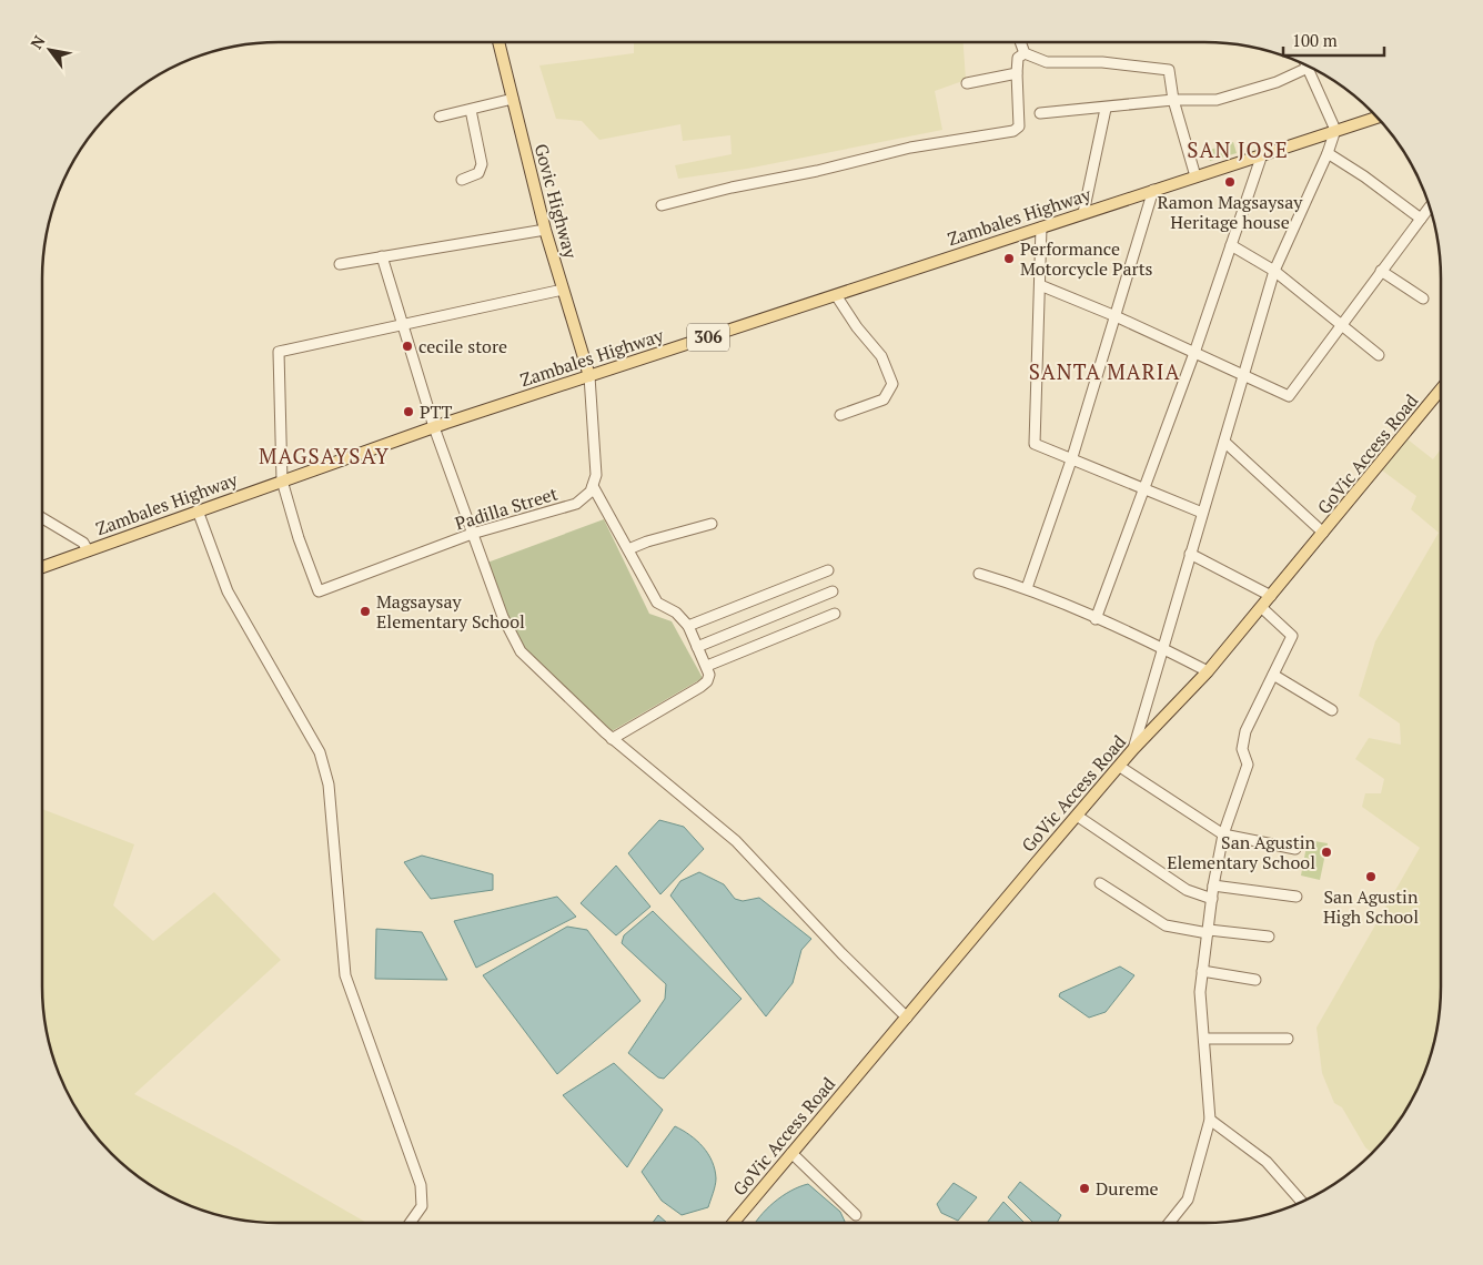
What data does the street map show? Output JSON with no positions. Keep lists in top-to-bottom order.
{
  "streets": {
    "main road": [
      "Govic Highway",
      "Zambales Highway",
      "306",
      "GoVic Access Road"
    ],
    "street": ["Padilla Street"]
  },
  "crossings": [
    ["Govic Highway", "Zambales Highway"],
    ["Zambales Highway", "Padilla Street"]
  ],
  "districts": ["SAN JOSE", "SANTA MARIA", "MAGSAYSAY"],
  "places": [
    "Ramon Magsaysay Heritage house",
    "Performance Motorcycle Parts",
    "cecile store",
    "PTT",
    "Magsaysay Elementary School",
    "San Agustin Elementary School",
    "San Agustin High School",
    "Dureme"
  ],
  "scale_bar": "100 m",
  "north": "top left"
}
